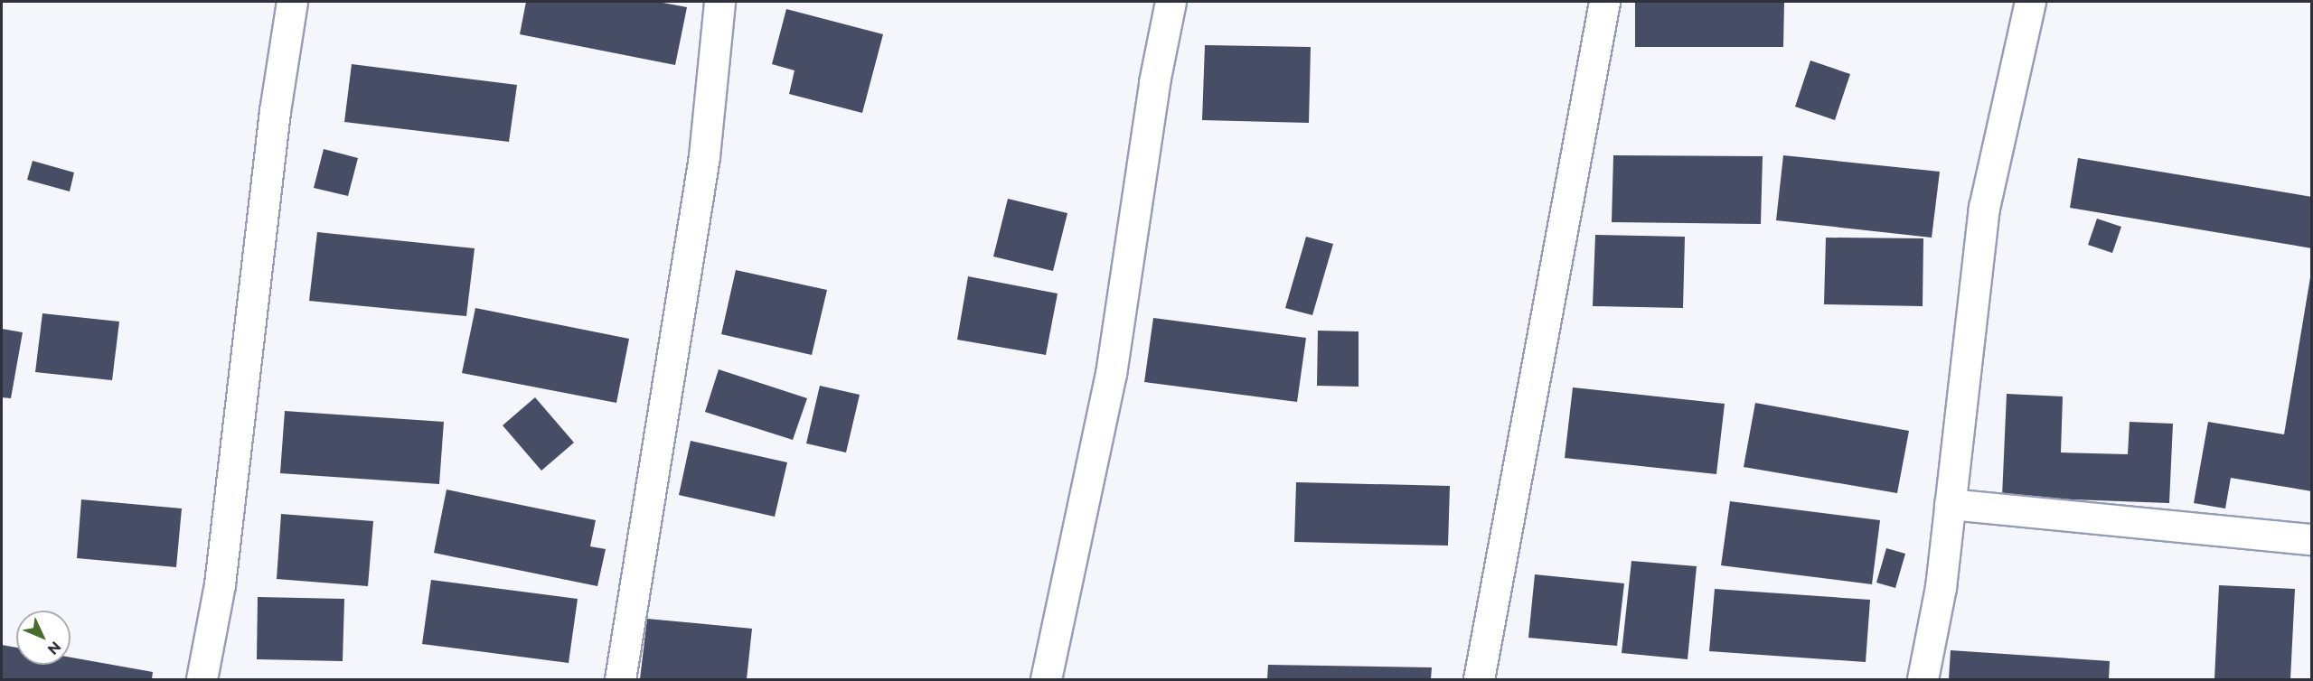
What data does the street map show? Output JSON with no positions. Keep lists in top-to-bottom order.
{
  "north": "bottom right"
}
